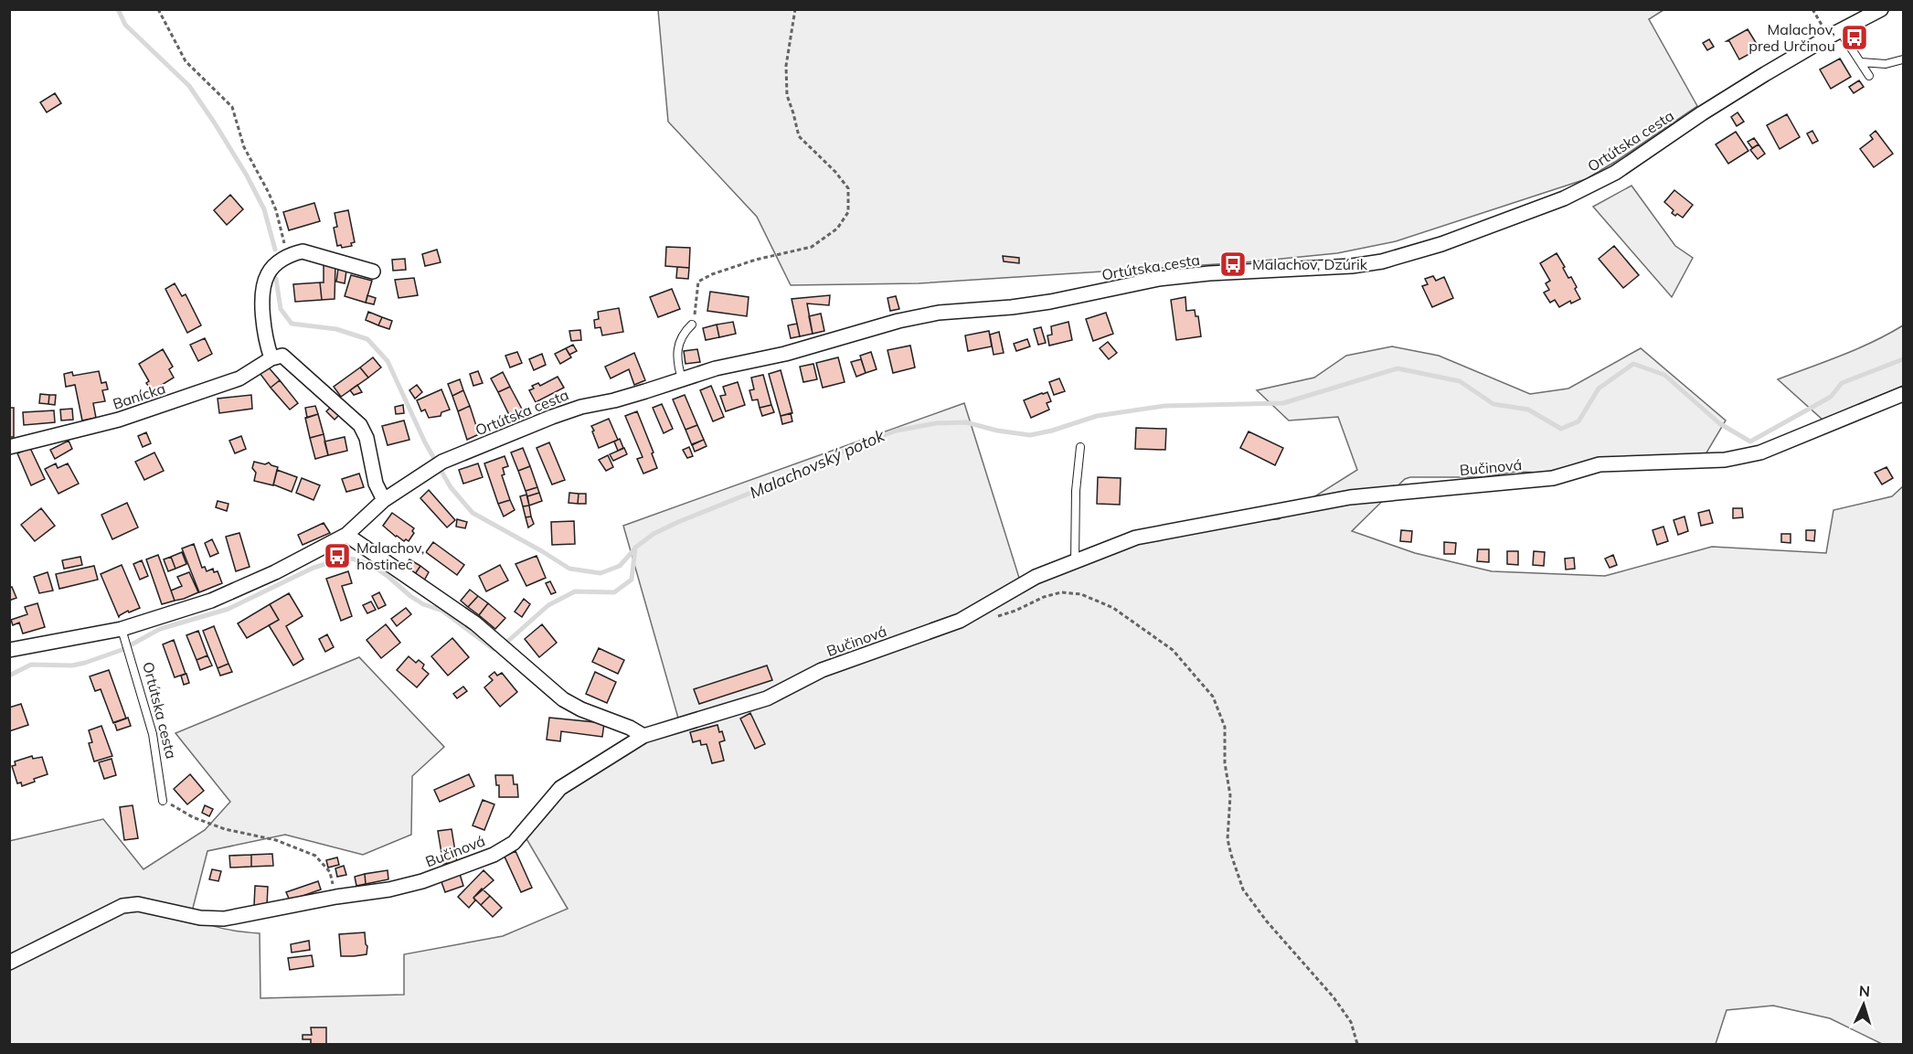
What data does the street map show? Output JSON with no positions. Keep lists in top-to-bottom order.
{
  "streets": {
    "street": ["Ortútska cesta", "Banícka", "Bučinová"]
  },
  "water": ["Malachovský potok"],
  "places": {
    "bus stop": ["Malachov, pred Určinou", "Malachov, Dzúrik", "Malachov, hostinec"]
  },
  "north": "top"
}
